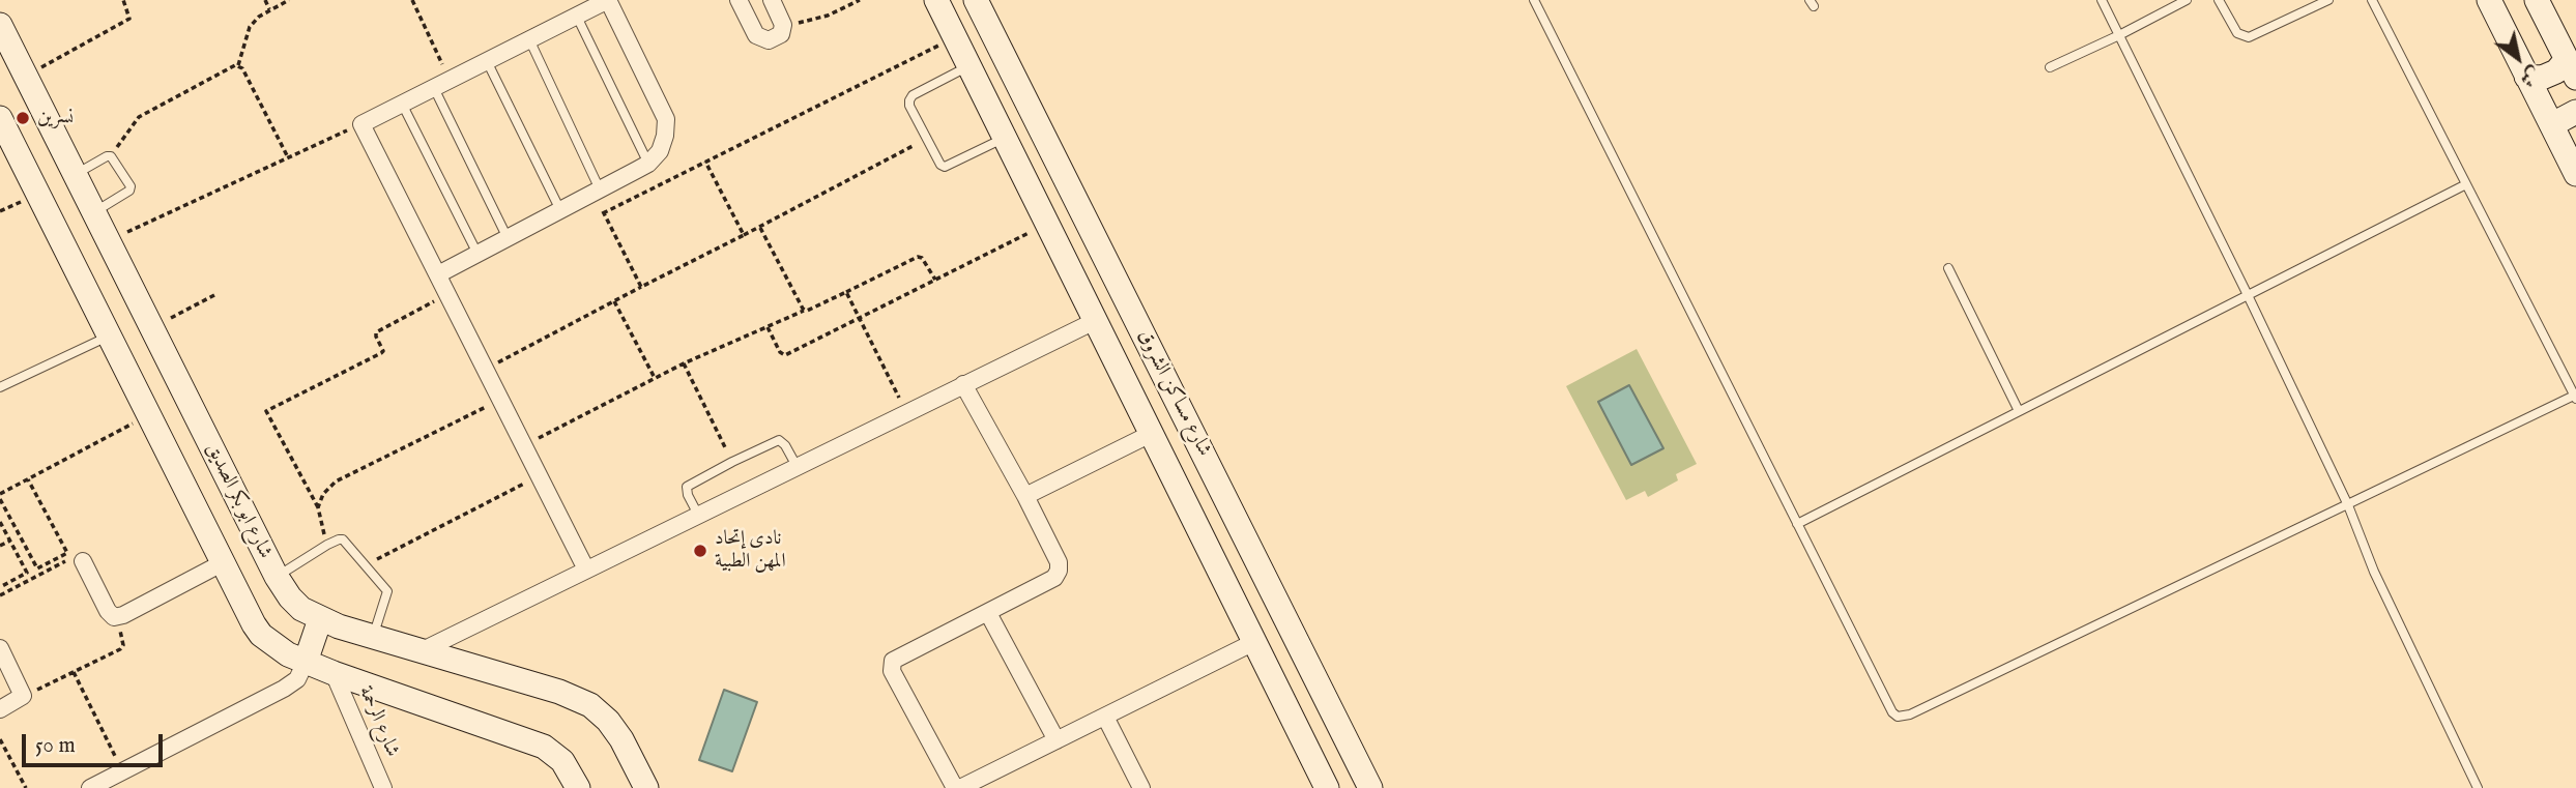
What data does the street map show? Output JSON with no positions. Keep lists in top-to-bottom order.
{
  "streets": {
    "street": ["شارع مساكن الشروق", "شارع ابو بكر الصديق", "شارع الرحمة"]
  },
  "crossings": [
    ["شارع ابو بكر الصديق", "شارع الرحمة"]
  ],
  "places": ["نسرين", "نادى إتحاد المهن الطبية"],
  "scale_bar": "50 m",
  "north": "bottom right"
}
